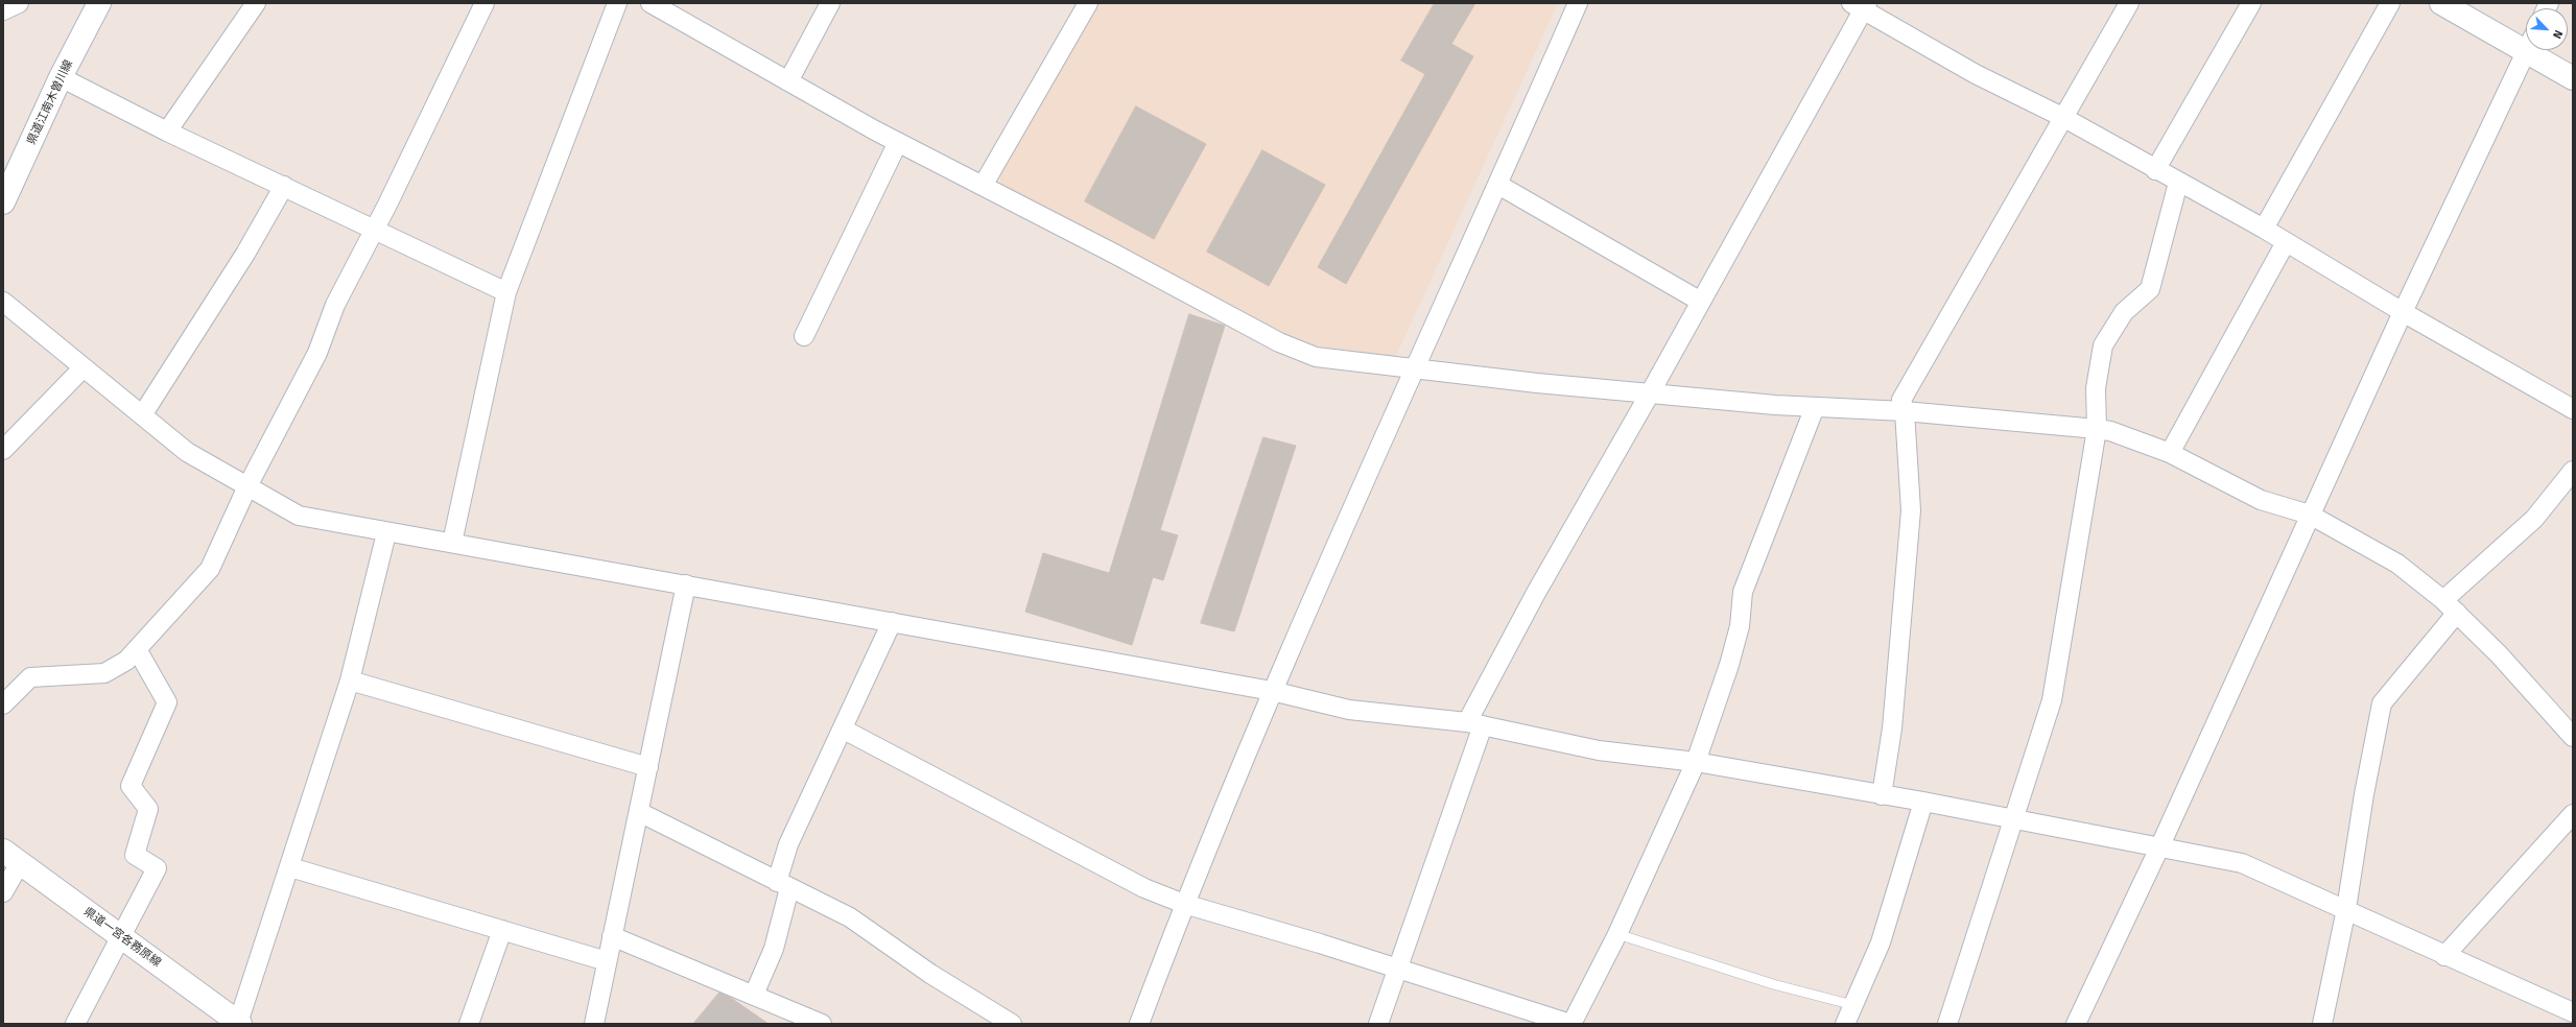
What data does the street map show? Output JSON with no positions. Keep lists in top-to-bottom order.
{
  "streets": {
    "main road": ["県道江南木曽川線", "県道一宮各務原線"]
  },
  "north": "bottom right"
}
